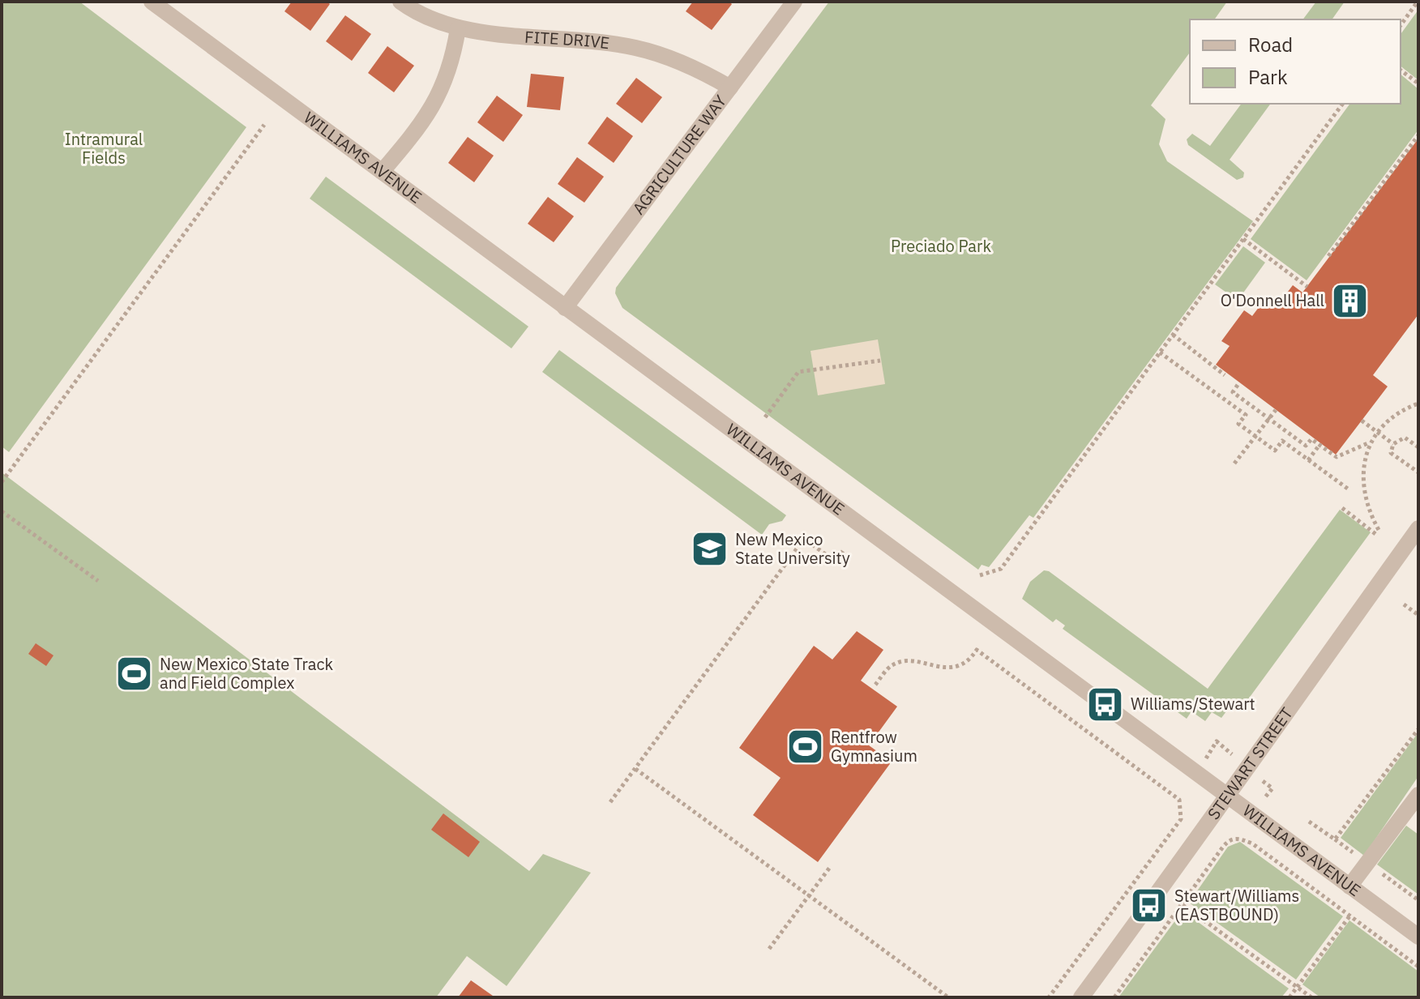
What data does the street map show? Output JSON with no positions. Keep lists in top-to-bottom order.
{
  "streets": {
    "street": [
      "FITE DRIVE",
      "AGRICULTURE WAY",
      "WILLIAMS AVENUE",
      "STEWART STREET"
    ]
  },
  "crossings": [
    ["FITE DRIVE", "AGRICULTURE WAY"],
    ["AGRICULTURE WAY", "WILLIAMS AVENUE"],
    ["WILLIAMS AVENUE", "STEWART STREET"]
  ],
  "parks": ["Intramural Fields", "Preciado Park"],
  "places": {
    "building": ["O'Donnell Hall"],
    "school or university": ["New Mexico State University"],
    "sports": ["New Mexico State Track and Field Complex", "Rentfrow Gymnasium"],
    "bus stop": ["Williams/Stewart", "Stewart/Williams (EASTBOUND)"]
  },
  "legend": ["Road", "Park"]
}
